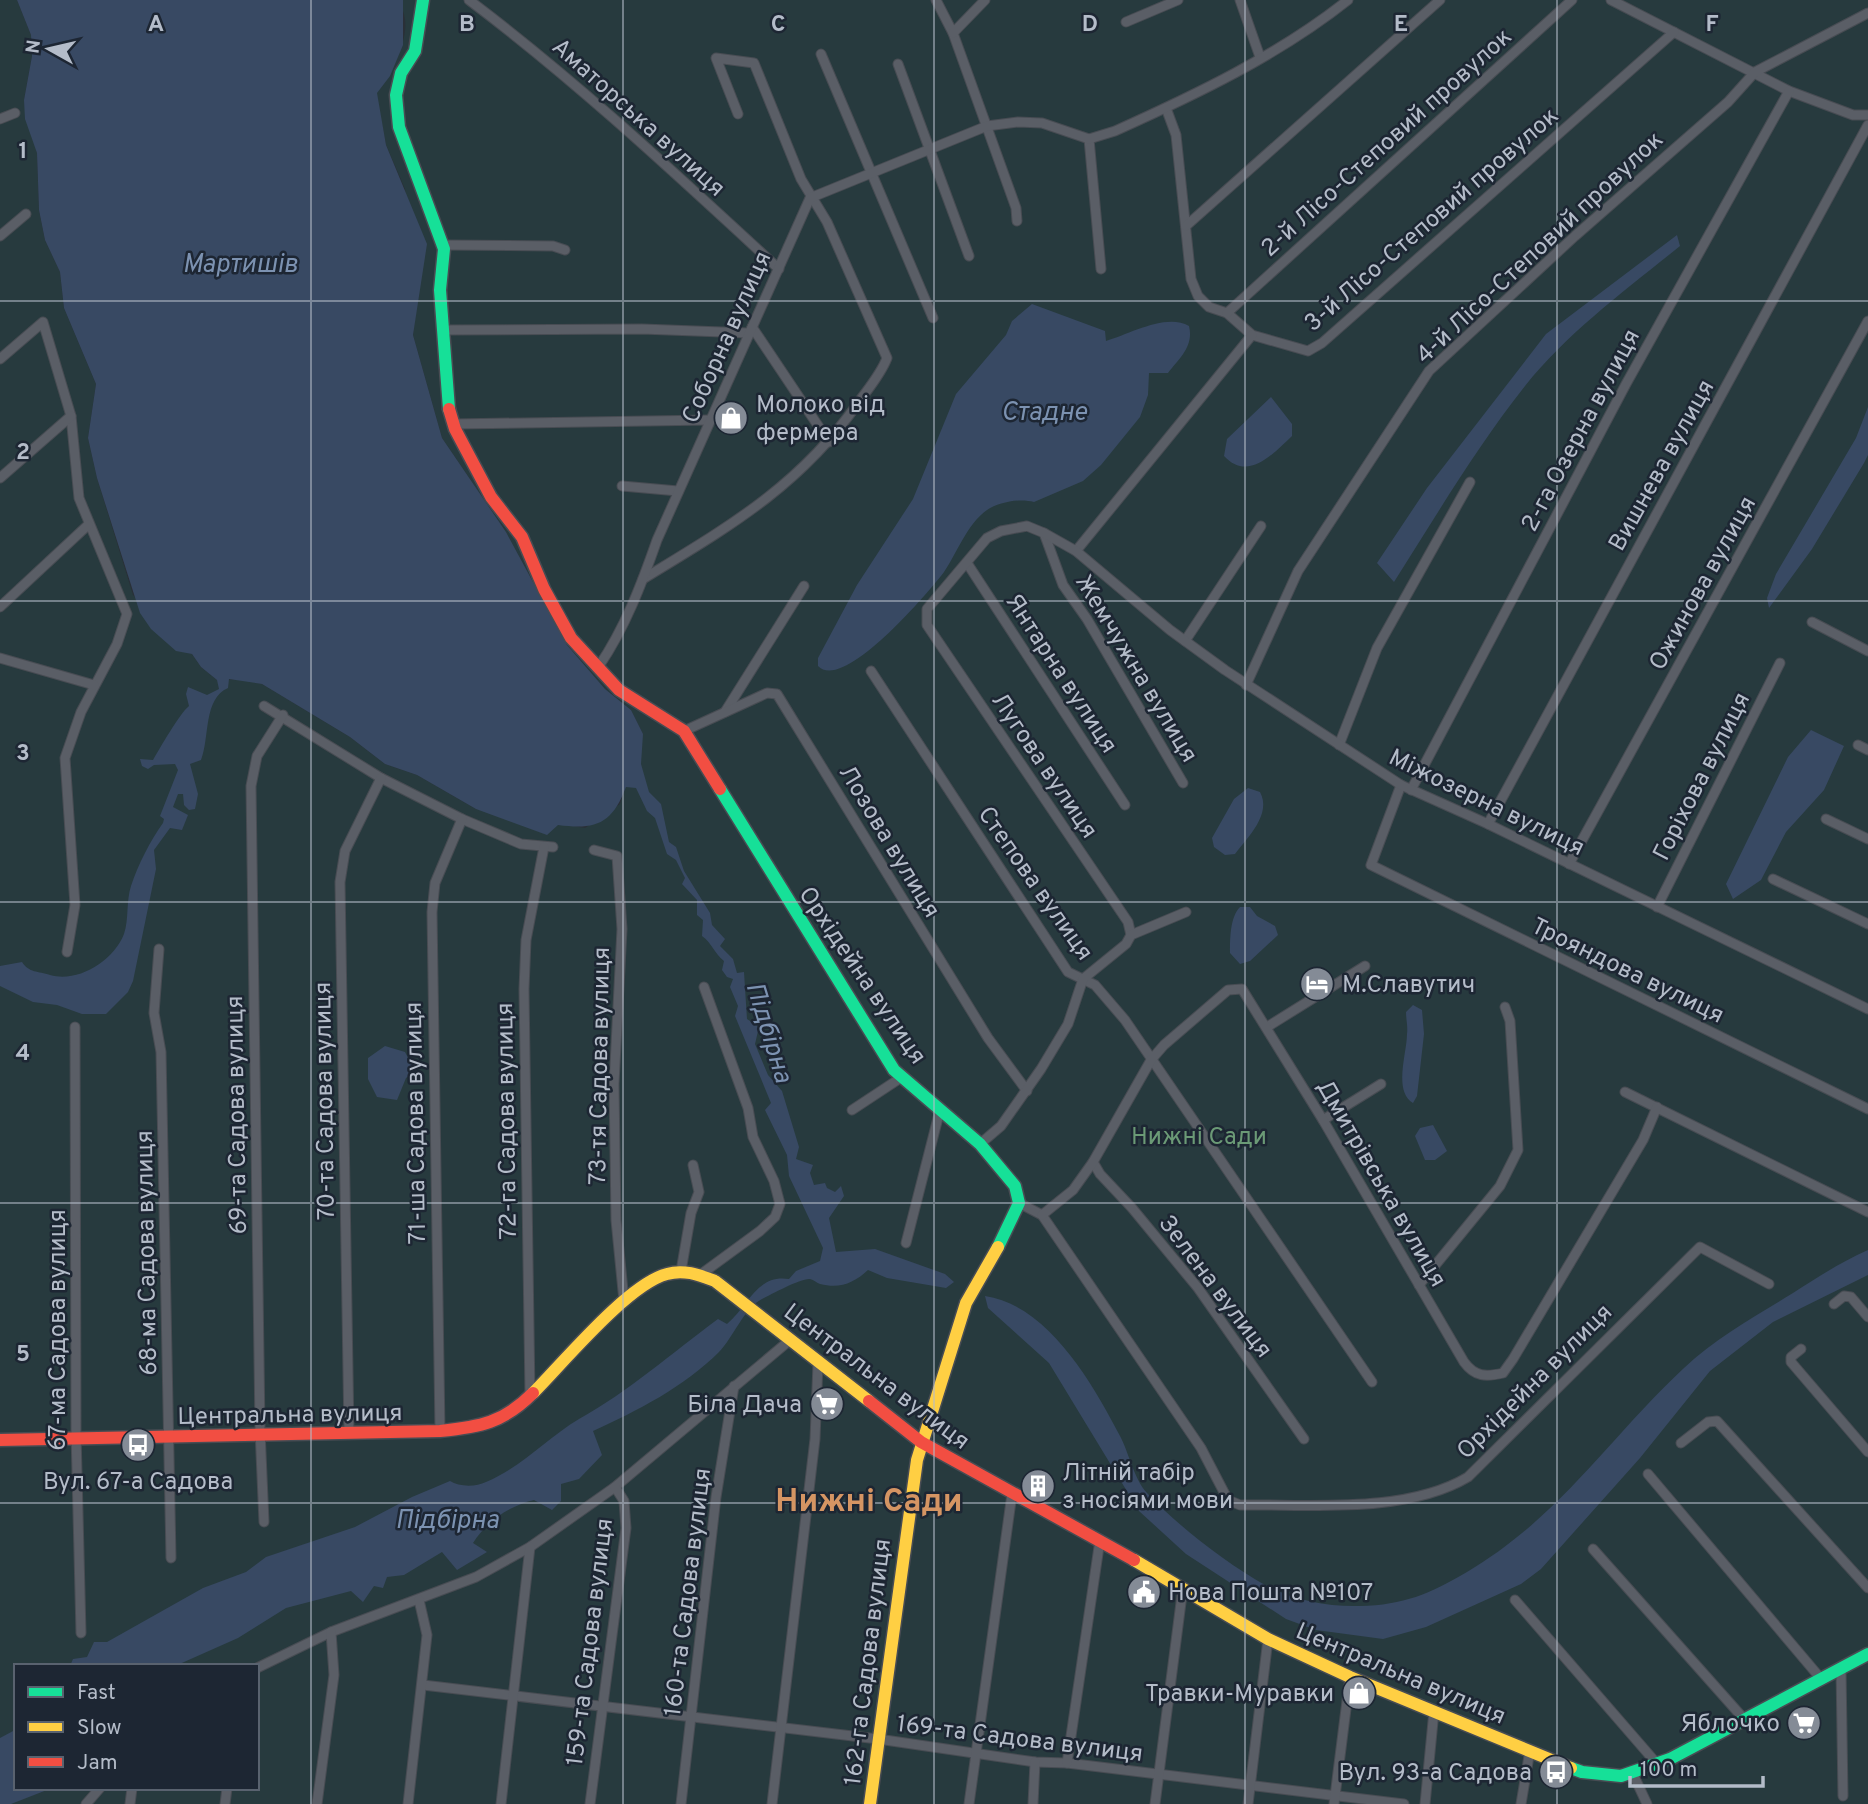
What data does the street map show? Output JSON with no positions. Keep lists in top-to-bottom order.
{
  "streets": {
    "street": [
      "Аматорська вулиця",
      "2-й Лісо-Степовий провулок",
      "3-й Лісо-Степовий провулок",
      "4-й Лісо-Степовий провулок",
      "Соборна вулиця",
      "2-га Озерна вулиця",
      "Вишнева вулиця",
      "Ожинова вулиця",
      "Жемчужна вулиця",
      "Янтарна вулиця",
      "Лугова вулиця",
      "Горіхова вулиця",
      "Міжозерна вулиця",
      "Лозова вулиця",
      "Степова вулиця",
      "Трояндова вулиця",
      "Орхідейна вулиця",
      "73-тя Садова вулиця",
      "70-та Садова вулиця",
      "69-та Садова вулиця",
      "72-га Садова вулиця",
      "71-ша Садова вулиця",
      "Дмитрівська вулиця",
      "68-ма Садова вулиця",
      "Зелена вулиця",
      "67-ма Садова вулиця",
      "Центральна вулиця",
      "160-та Садова вулиця",
      "159-та Садова вулиця",
      "162-га Садова вулиця",
      "169-та Садова вулиця"
    ]
  },
  "crossings": [
    ["Аматорська вулиця", "Соборна вулиця"],
    ["4-й Лісо-Степовий провулок", "Міжозерна вулиця"],
    ["Соборна вулиця", "Орхідейна вулиця"],
    ["2-га Озерна вулиця", "Міжозерна вулиця"],
    ["Вишнева вулиця", "Міжозерна вулиця"],
    ["Ожинова вулиця", "Міжозерна вулиця"],
    ["Жемчужна вулиця", "Міжозерна вулиця"],
    ["Янтарна вулиця", "Лугова вулиця"],
    ["Янтарна вулиця", "Міжозерна вулиця"],
    ["Лугова вулиця", "Міжозерна вулиця"],
    ["Горіхова вулиця", "Міжозерна вулиця"],
    ["Міжозерна вулиця", "Трояндова вулиця"],
    ["Лозова вулиця", "Орхідейна вулиця"],
    ["Степова вулиця", "Дмитрівська вулиця"],
    ["Орхідейна вулиця", "Дмитрівська вулиця"],
    ["Орхідейна вулиця", "162-га Садова вулиця"],
    ["73-тя Садова вулиця", "Центральна вулиця"],
    ["70-та Садова вулиця", "Центральна вулиця"],
    ["69-та Садова вулиця", "Центральна вулиця"],
    ["72-га Садова вулиця", "71-ша Садова вулиця"],
    ["72-га Садова вулиця", "Центральна вулиця"],
    ["71-ша Садова вулиця", "Центральна вулиця"],
    ["Дмитрівська вулиця", "Зелена вулиця"],
    ["68-ма Садова вулиця", "Центральна вулиця"],
    ["67-ма Садова вулиця", "Центральна вулиця"],
    ["Центральна вулиця", "162-га Садова вулиця"],
    ["160-та Садова вулиця", "169-та Садова вулиця"],
    ["159-та Садова вулиця", "169-та Садова вулиця"],
    ["162-га Садова вулиця", "169-та Садова вулиця"]
  ],
  "districts": ["Нижні Сади"],
  "water": ["Мартишів", "Стадне", "Підбірна"],
  "parks": ["Нижні Сади"],
  "places": {
    "shop": ["Молоко від фермера", "Травки-Муравки"],
    "hotel": ["М.Славутич"],
    "supermarket": ["Біла Дача", "Яблочко"],
    "bus stop": ["Вул. 67-а Садова", "Вул. 93-а Садова"],
    "building": ["Літній табір з носіями мови"],
    "public building": ["Нова Пошта №107"]
  },
  "legend": ["Fast", "Slow", "Jam"],
  "scale_bar": "100 m",
  "north": "left",
  "grid": {
    "columns": [
      "A",
      "B",
      "C",
      "D",
      "E",
      "F"
    ],
    "rows": [
      "1",
      "2",
      "3",
      "4",
      "5"
    ]
  }
}
